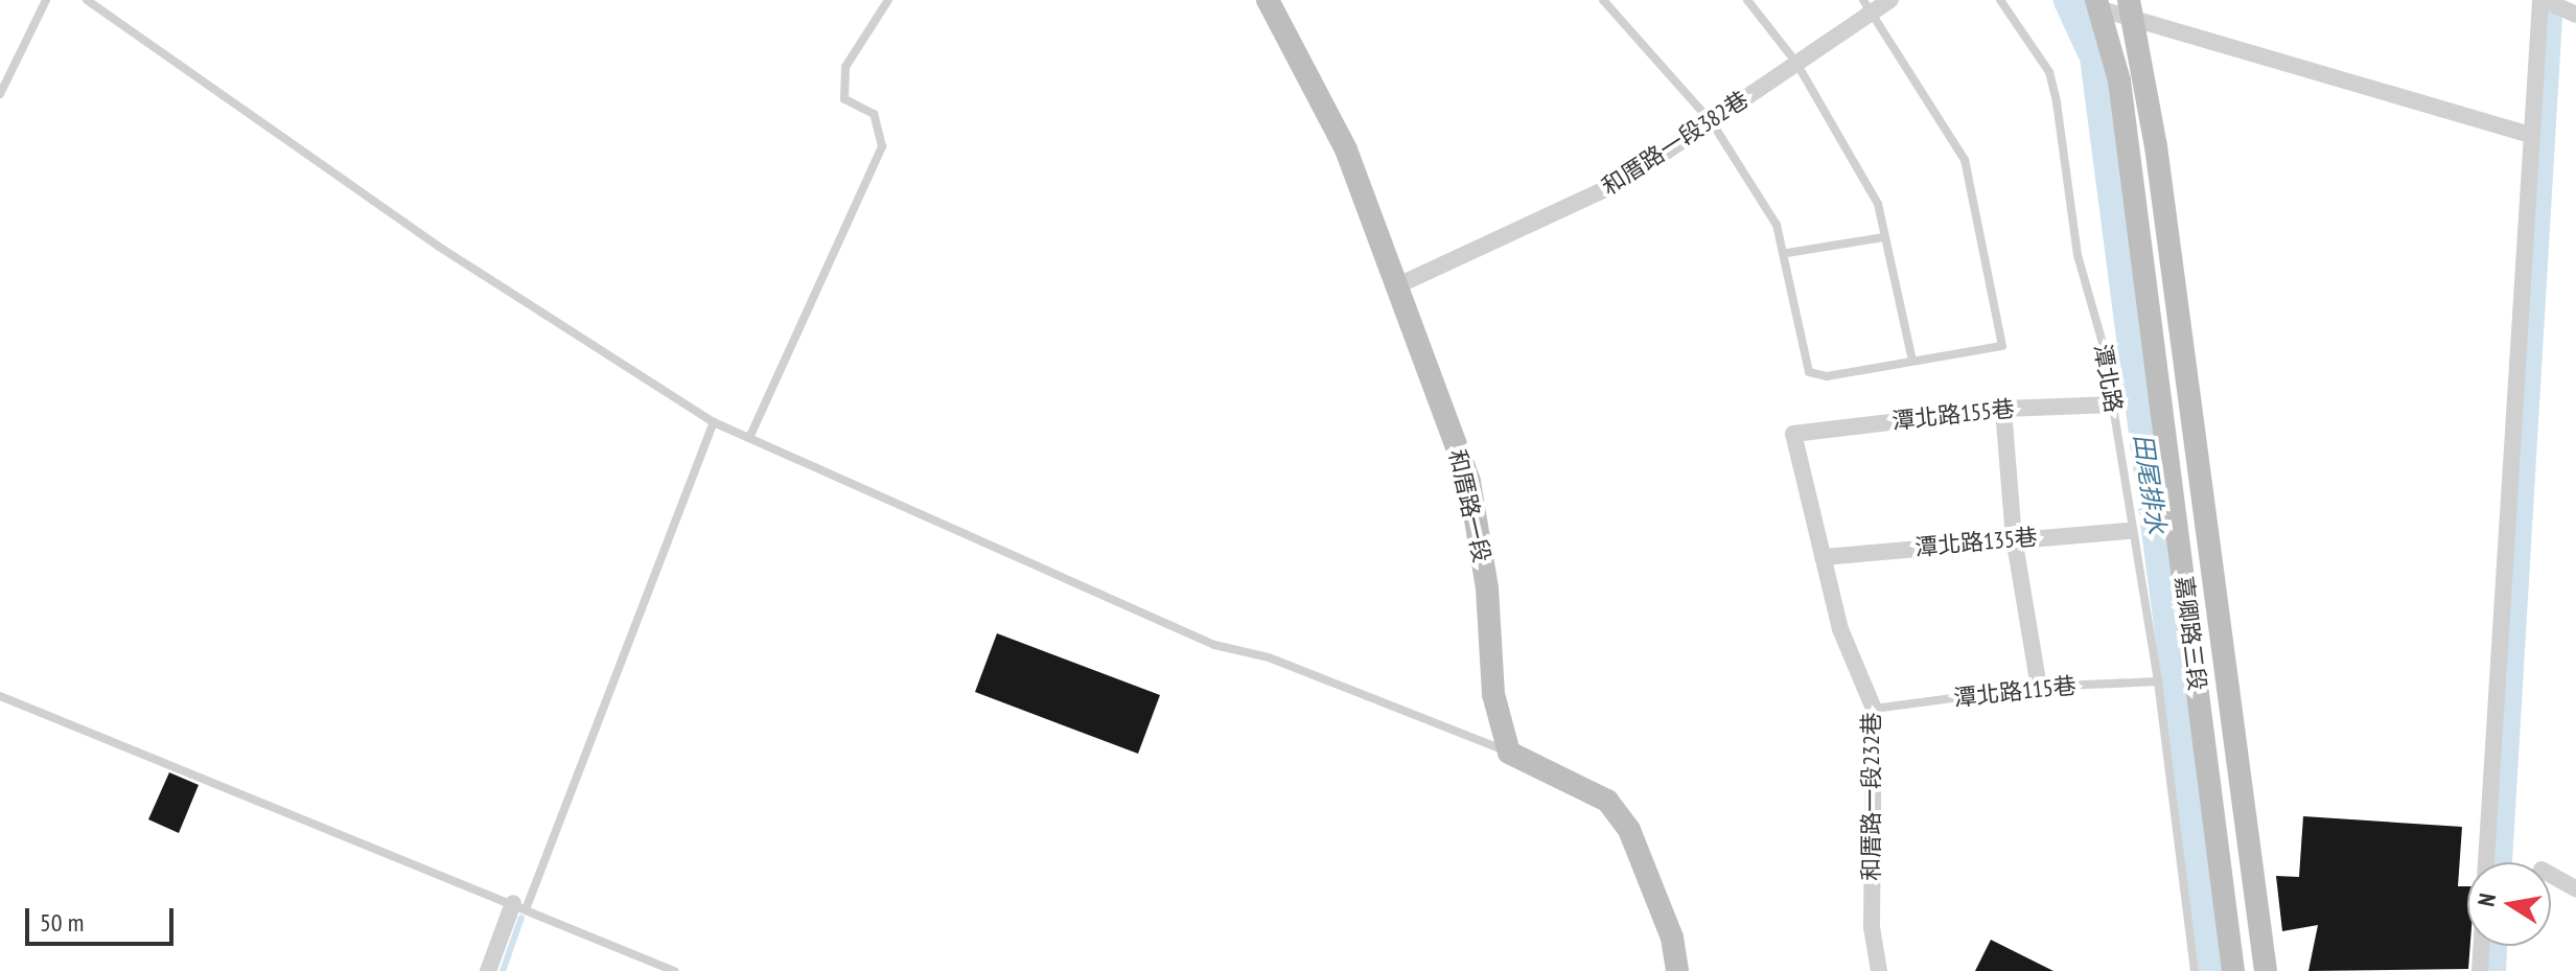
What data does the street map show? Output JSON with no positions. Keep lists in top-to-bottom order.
{
  "streets": {
    "street": [
      "和厝路一段382巷",
      "潭北路155巷",
      "和厝路一段",
      "潭北路135巷",
      "嘉卿路三段",
      "和厝路一段232巷"
    ],
    "lane": ["潭北路", "潭北路115巷"]
  },
  "crossings": [
    ["和厝路一段382巷", "和厝路一段"],
    ["潭北路", "潭北路155巷"],
    ["潭北路", "潭北路135巷"],
    ["潭北路", "潭北路115巷"],
    ["潭北路155巷", "和厝路一段232巷"],
    ["潭北路135巷", "和厝路一段232巷"],
    ["潭北路115巷", "和厝路一段232巷"]
  ],
  "water": ["田尾排水"],
  "scale_bar": "50 m",
  "north": "left"
}
